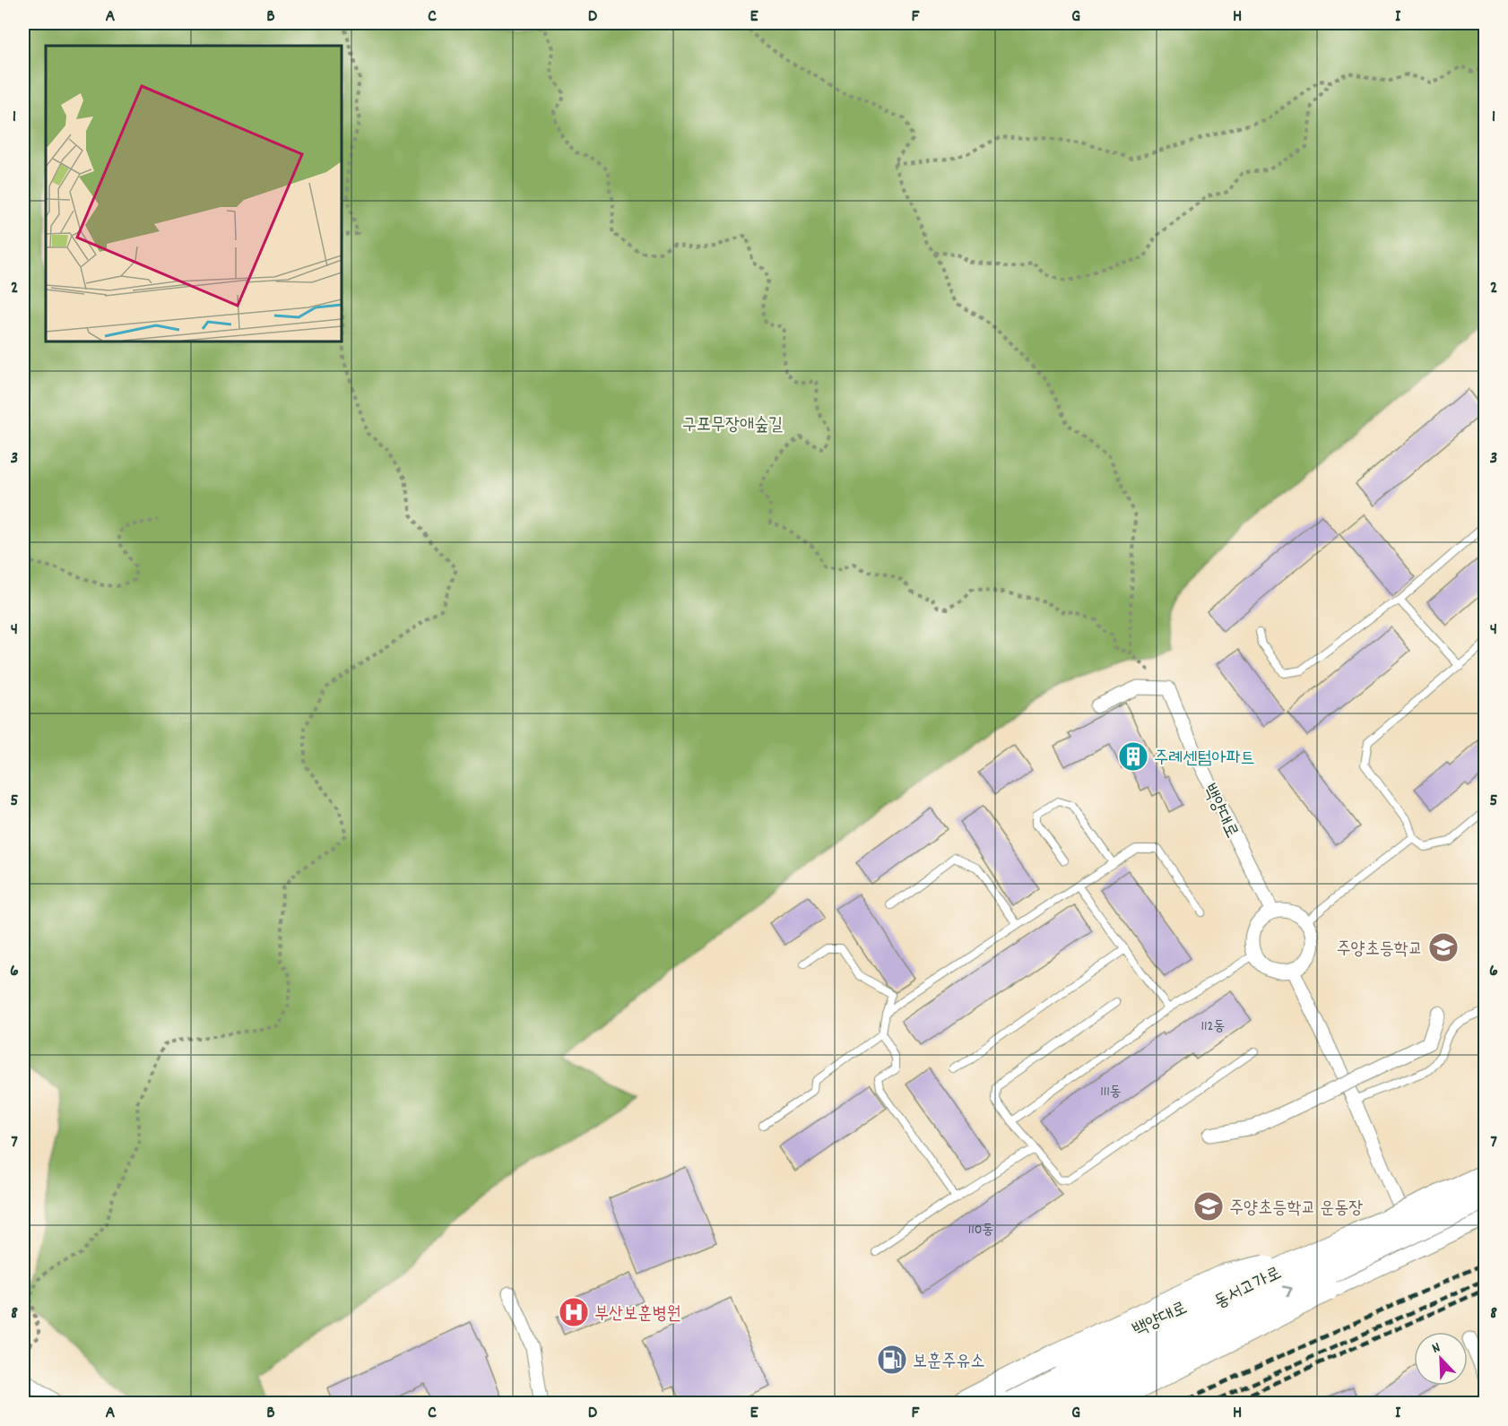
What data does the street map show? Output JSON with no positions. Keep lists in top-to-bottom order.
{
  "streets": {
    "highway": ["동서고가로"],
    "main road": ["백양대로"]
  },
  "parks": ["구포무장애숲길"],
  "places": {
    "building": ["주례센텀아파트"],
    "school or university": ["주양초등학교", "주양초등학교 운동장"],
    "hospital": ["부산보훈병원"],
    "fuel station": ["보훈주유소"]
  },
  "house_numbers": ["112동", "111동", "110동"],
  "north": "top left",
  "grid": {
    "columns": [
      "A",
      "B",
      "C",
      "D",
      "E",
      "F",
      "G",
      "H",
      "I"
    ],
    "rows": [
      "1",
      "2",
      "3",
      "4",
      "5",
      "6",
      "7",
      "8"
    ]
  }
}
